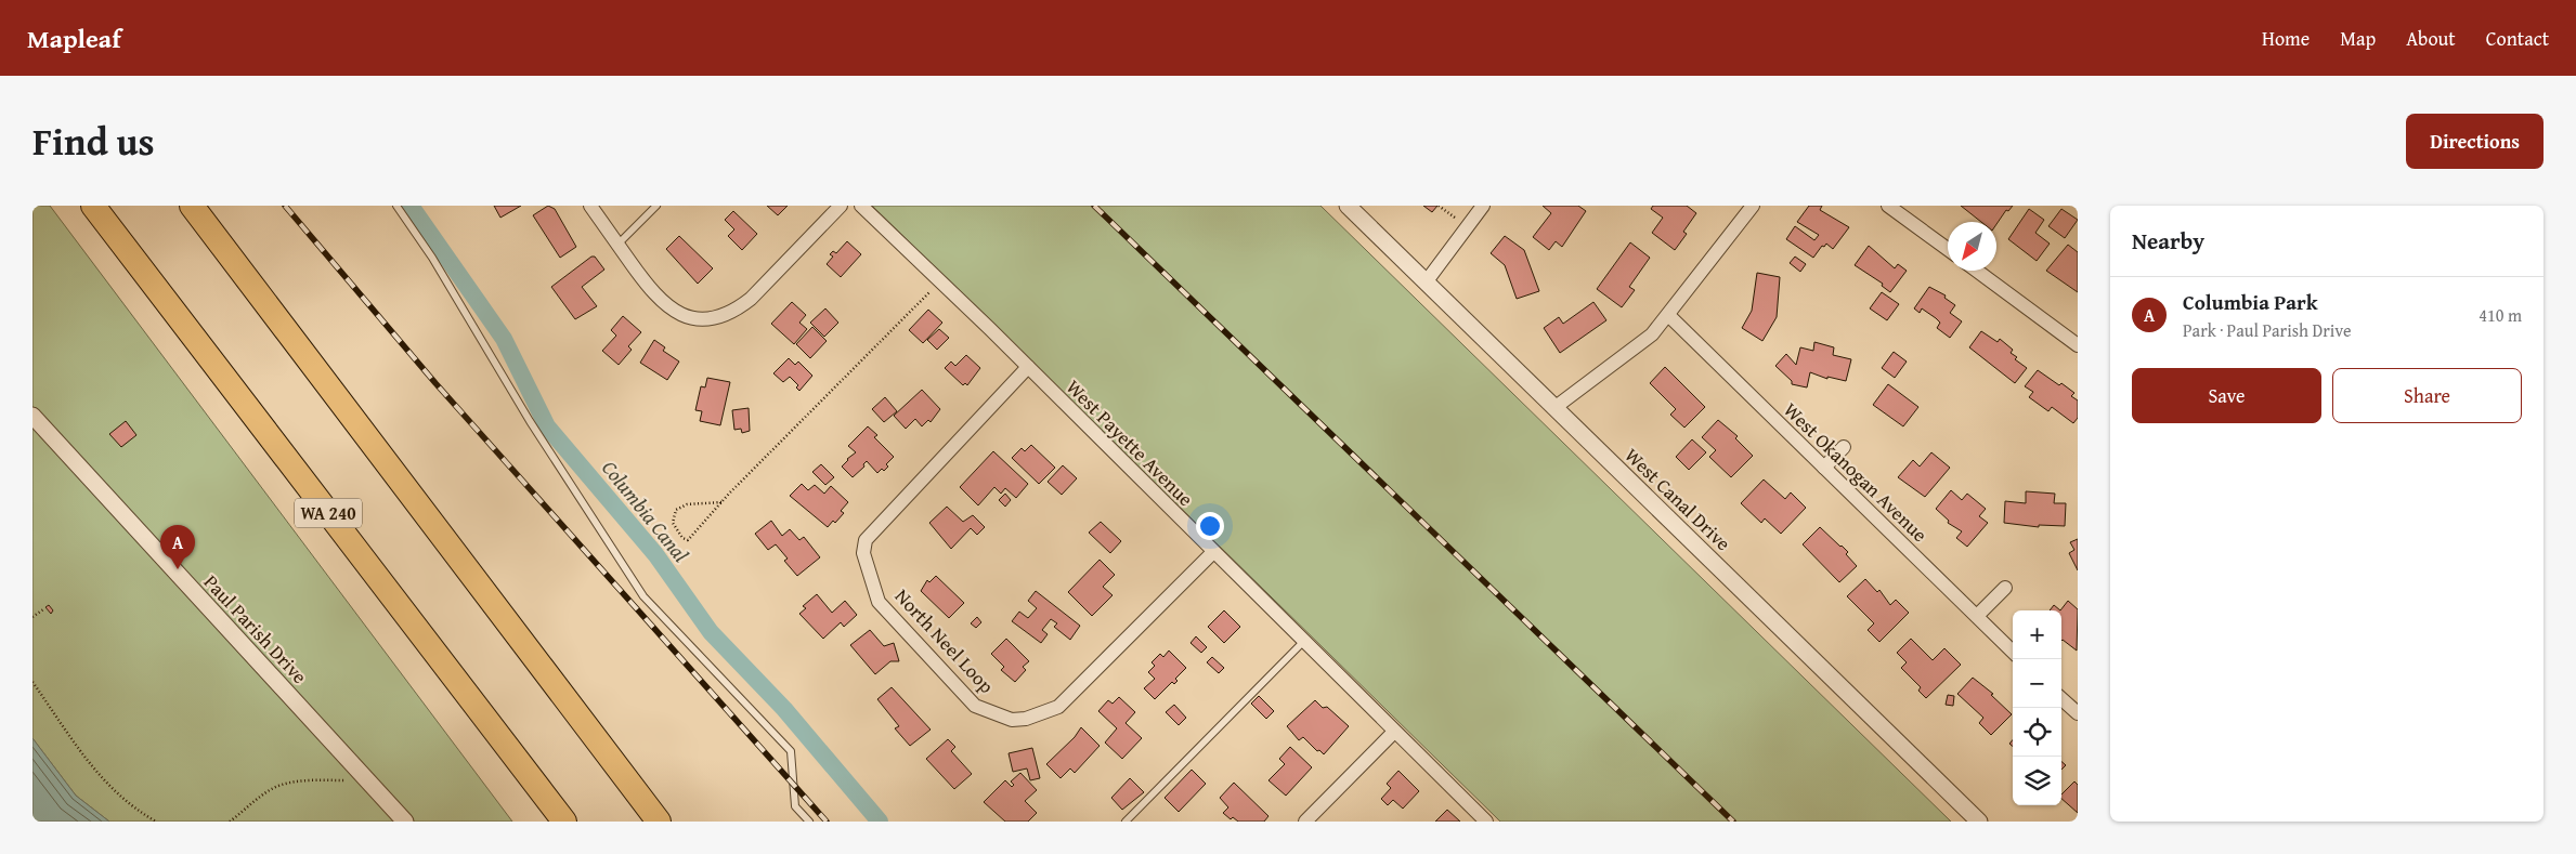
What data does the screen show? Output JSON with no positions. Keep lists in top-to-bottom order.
{
  "streets": {
    "highway": ["WA 240"],
    "street": [
      "West Payette Avenue",
      "West Okanogan Avenue",
      "West Canal Drive",
      "Paul Parish Drive",
      "North Neel Loop"
    ]
  },
  "crossings": [
    ["West Payette Avenue", "North Neel Loop"]
  ],
  "water": ["Columbia Canal"],
  "north": "bottom left",
  "page": {
    "header": "Mapleaf",
    "nav": [
      "Home",
      "Map",
      "About",
      "Contact"
    ],
    "title": "Find us",
    "buttons": [
      "Directions",
      ["Save", "Share"]
    ],
    "heading": "Nearby",
    "list": [
      {
        "mark": "A",
        "name": "Columbia Park",
        "note": "Park · Paul Parish Drive",
        "value": "410 m"
      }
    ],
    "pins": "A",
    "map_buttons": ["+", "−"]
  }
}
